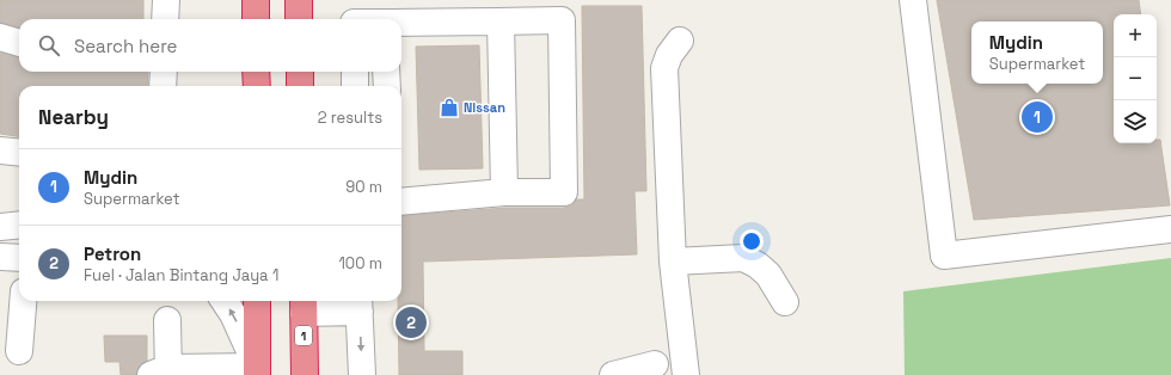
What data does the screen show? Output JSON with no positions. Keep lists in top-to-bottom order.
{
  "streets": {
    "highway": ["1"]
  },
  "places": {
    "shop": ["Nissan"]
  },
  "page": {
    "map_buttons": ["+", "−"],
    "search": "Search here",
    "popup": ["Mydin", "Supermarket"],
    "heading": ["Nearby", "2 results"],
    "pins": ["1", "2"],
    "list": [
      {
        "mark": "1",
        "name": "Mydin",
        "note": "Supermarket",
        "value": "90 m"
      },
      {
        "mark": "2",
        "name": "Petron",
        "note": "Fuel · Jalan Bintang Jaya 1",
        "value": "100 m"
      }
    ]
  }
}
